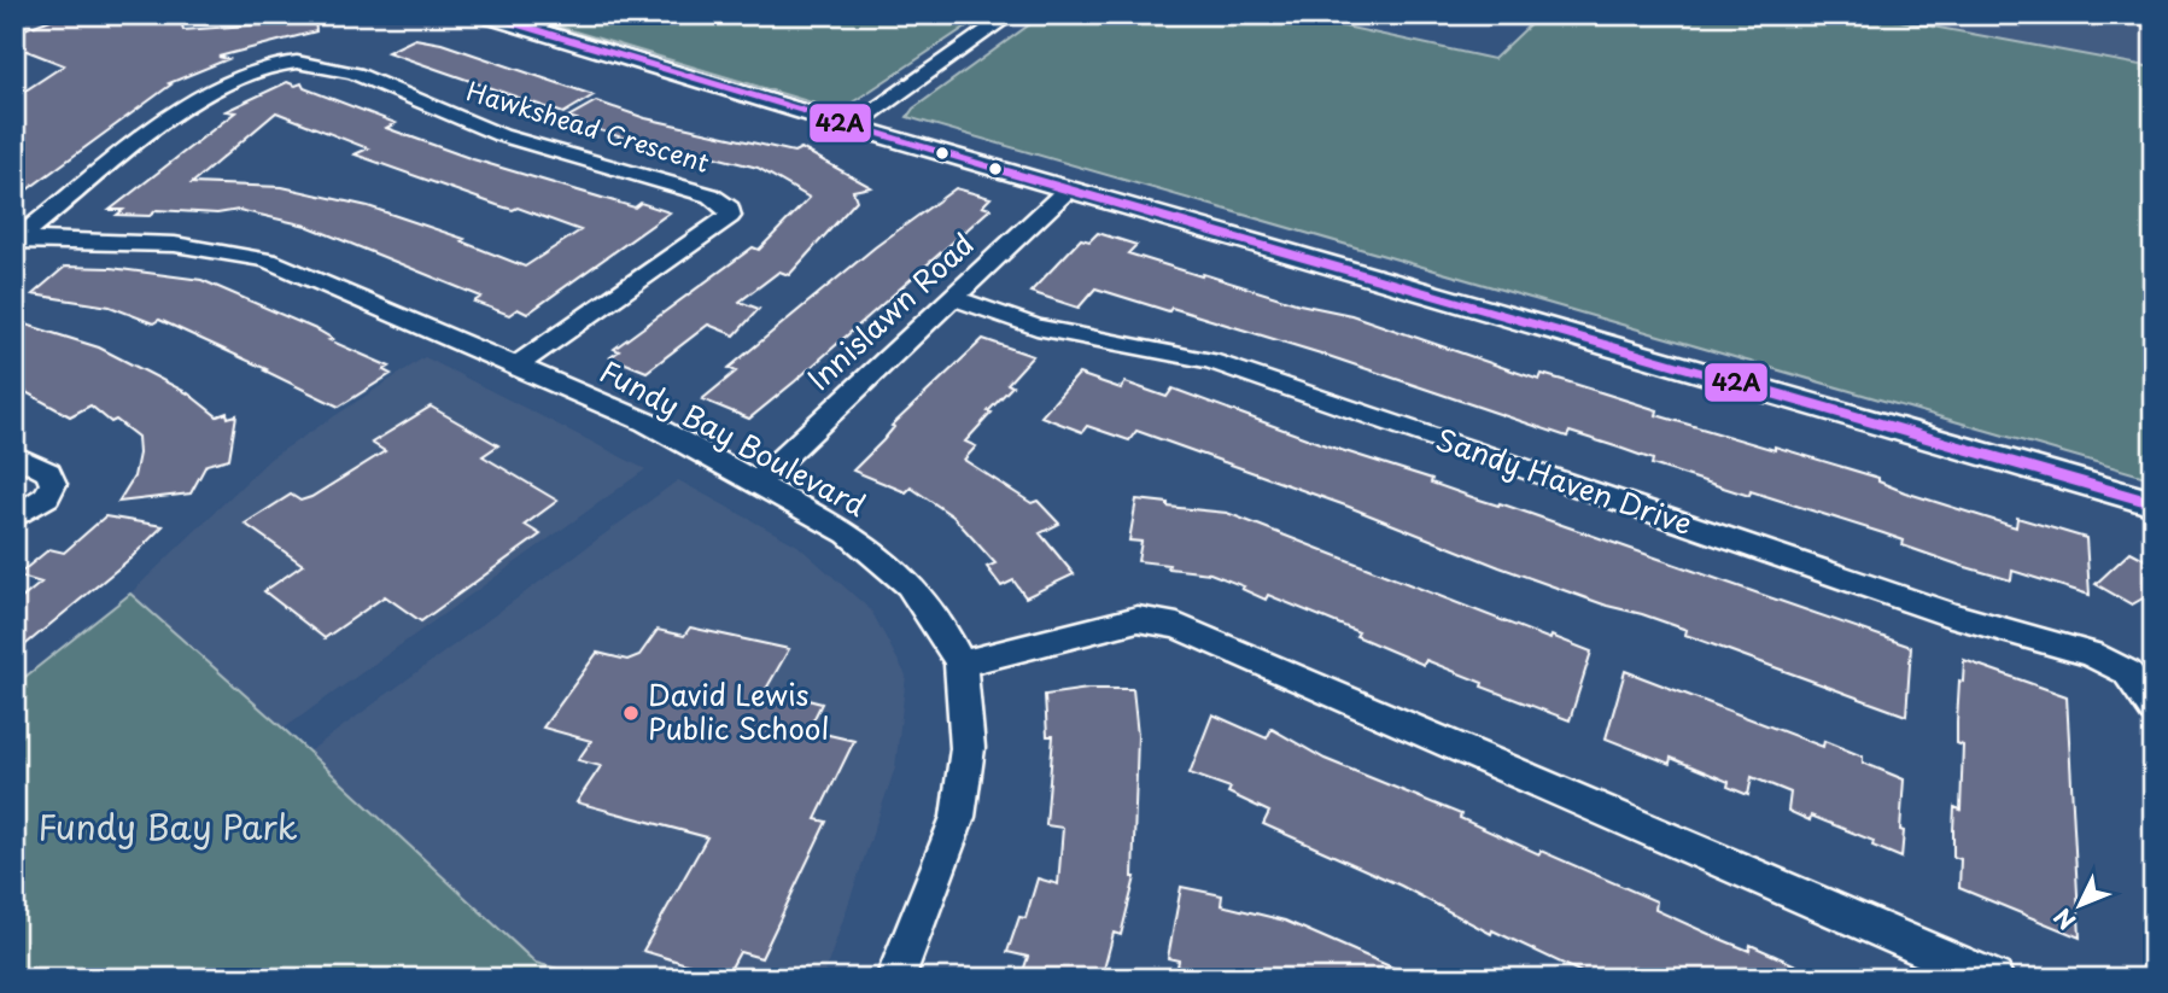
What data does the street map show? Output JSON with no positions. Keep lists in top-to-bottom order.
{
  "streets": {
    "street": [
      "Hawkshead Crescent",
      "Innislawn Road",
      "Fundy Bay Boulevard",
      "Sandy Haven Drive"
    ]
  },
  "crossings": [
    ["Hawkshead Crescent", "Fundy Bay Boulevard"],
    ["Innislawn Road", "Fundy Bay Boulevard"],
    ["Innislawn Road", "Sandy Haven Drive"]
  ],
  "parks": ["Fundy Bay Park"],
  "places": ["David Lewis Public School"],
  "lines": ["transit line 42A"],
  "north": "bottom left"
}
